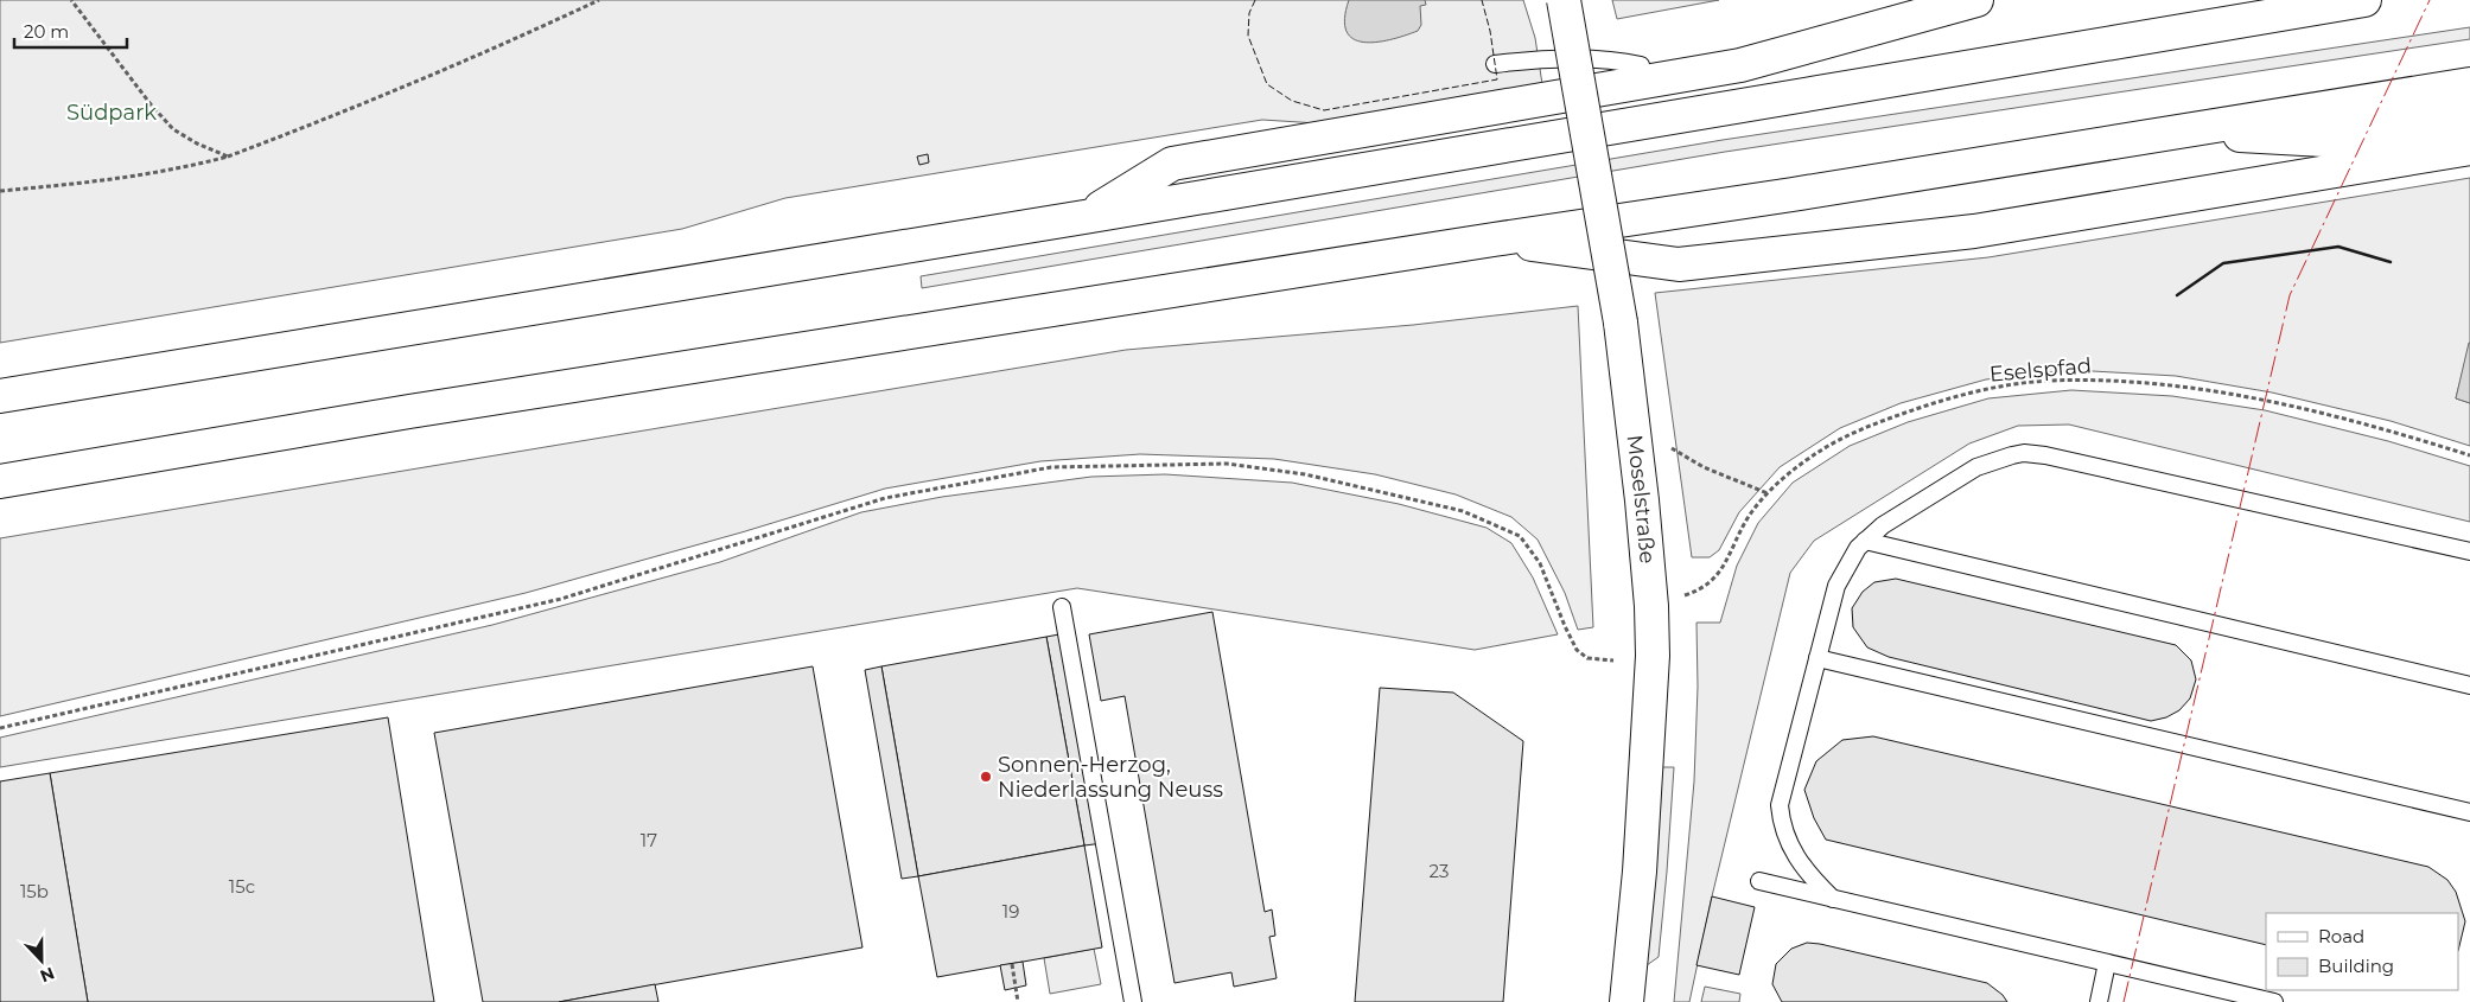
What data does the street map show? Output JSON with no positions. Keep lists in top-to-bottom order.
{
  "streets": {
    "main road": ["Moselstraße"],
    "path": ["Eselspfad"]
  },
  "parks": ["Südpark"],
  "places": ["Sonnen-Herzog, Niederlassung Neuss"],
  "house_numbers": [
    "17",
    "23",
    "15c",
    "15b",
    "19"
  ],
  "legend": ["Road", "Building"],
  "scale_bar": "20 m",
  "north": "bottom"
}
